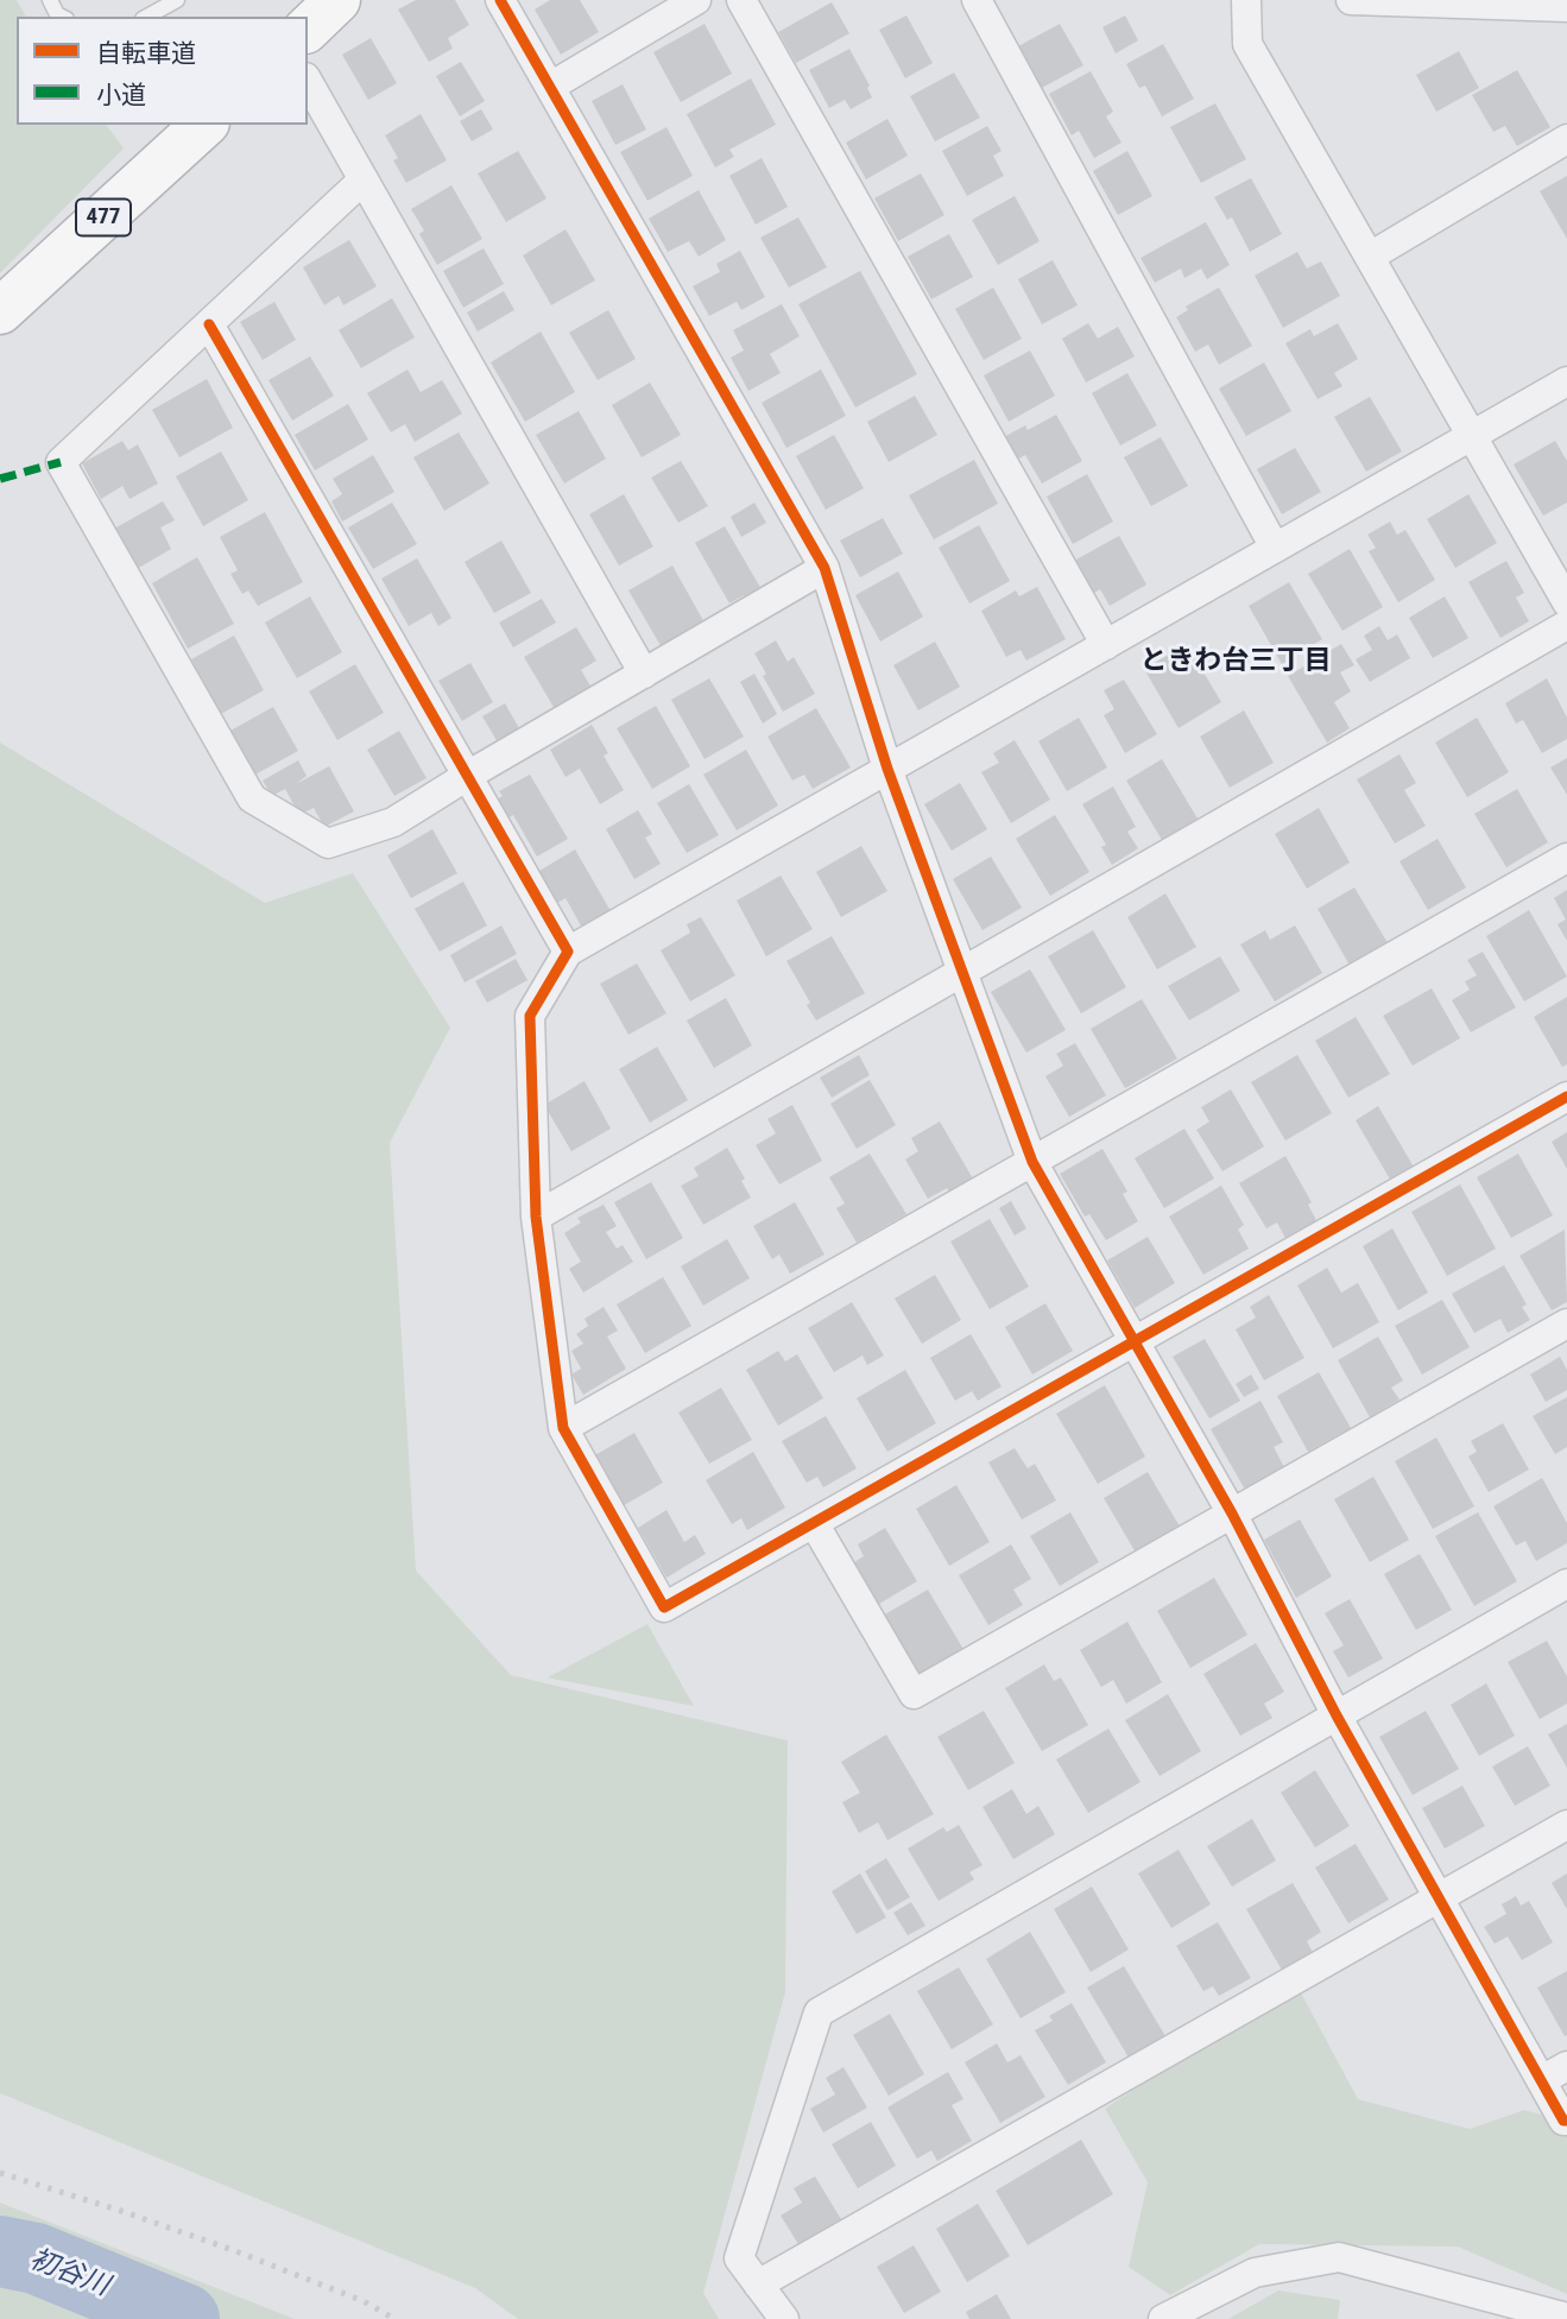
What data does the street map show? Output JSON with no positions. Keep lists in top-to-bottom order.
{
  "streets": {
    "highway": ["477"]
  },
  "districts": ["ときわ台三丁目"],
  "water": ["初谷川"],
  "legend": ["自転車道", "小道"]
}
